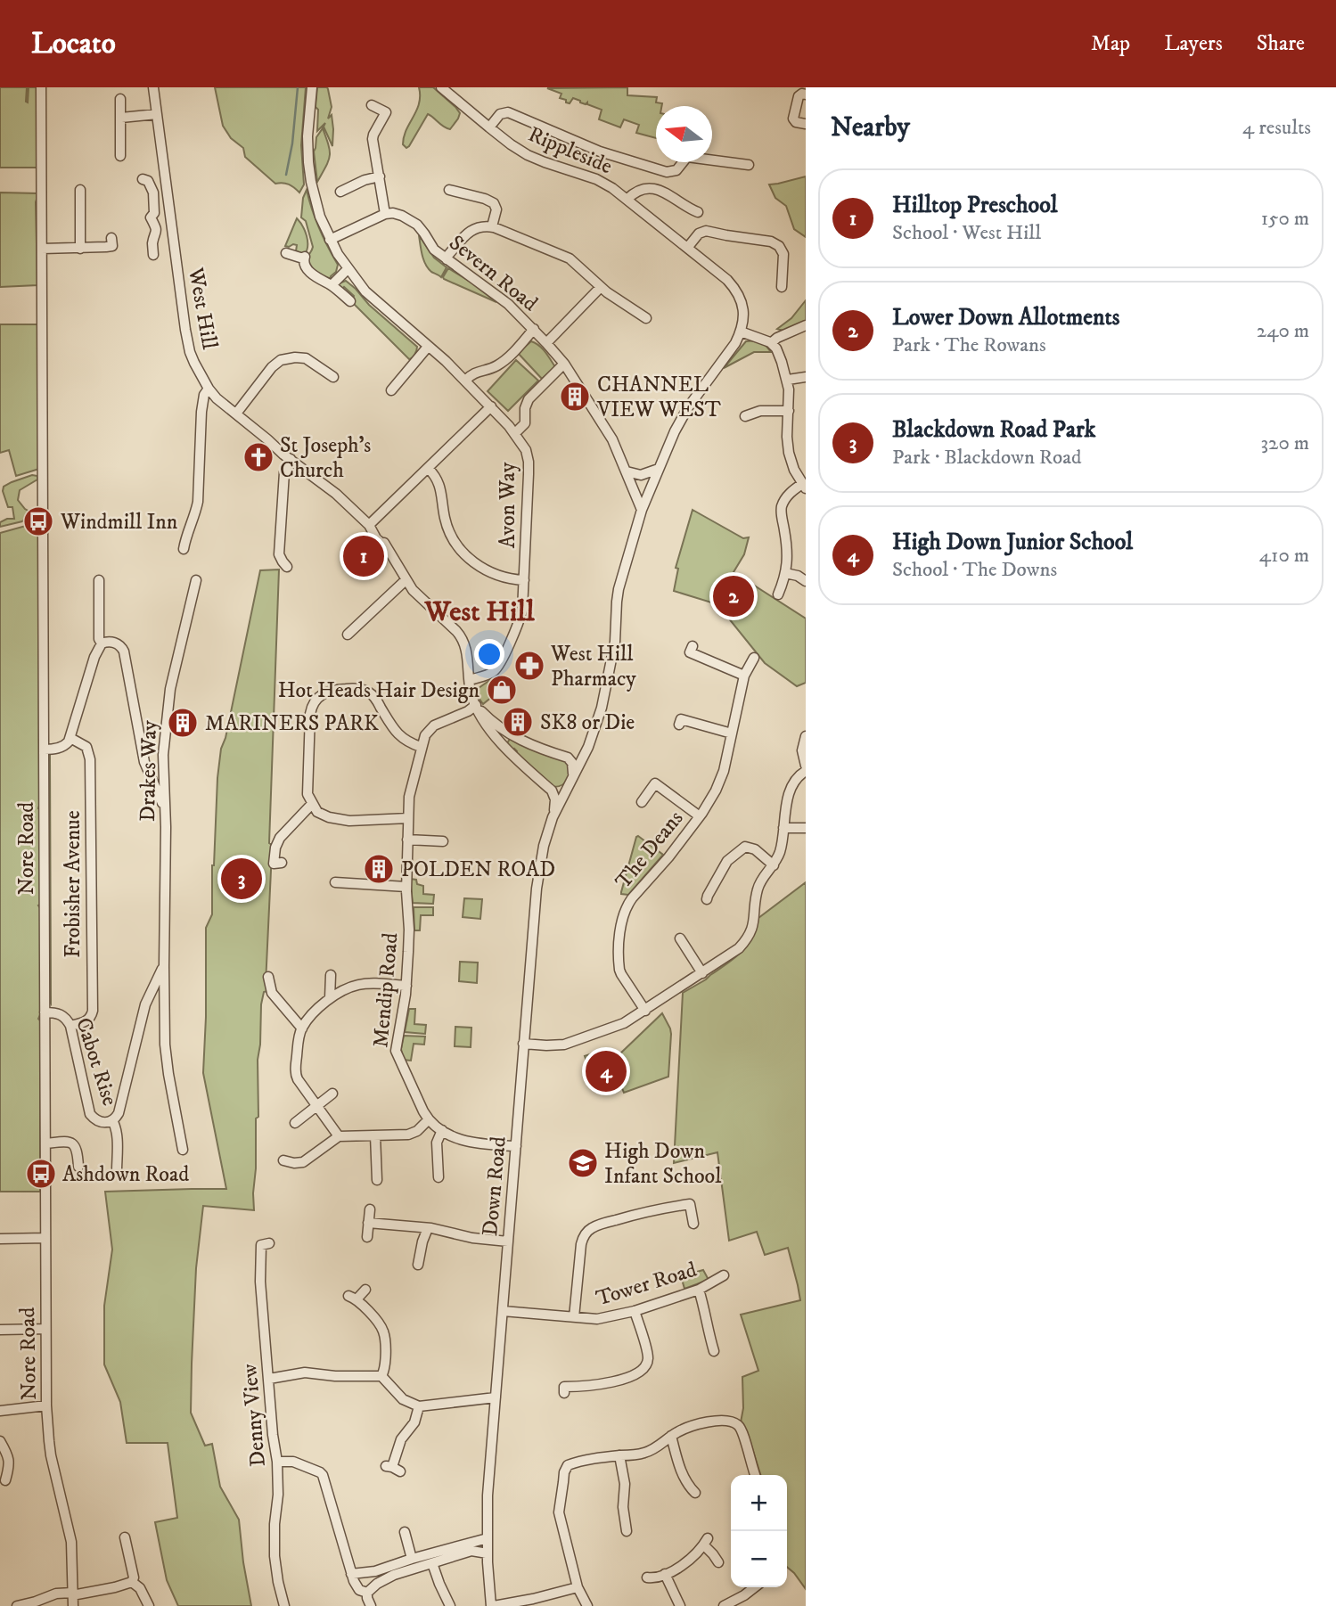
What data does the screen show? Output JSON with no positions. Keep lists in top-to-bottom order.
{
  "streets": {
    "street": [
      "Rippleside",
      "Severn Road",
      "West Hill",
      "Avon Way",
      "Drakes Way",
      "Nore Road",
      "The Deans",
      "Frobisher Avenue",
      "Mendip Road",
      "Cabot Rise",
      "Down Road",
      "Tower Road",
      "Denny View"
    ]
  },
  "crossings": [
    ["Rippleside", "Down Road"],
    ["Severn Road", "Down Road"],
    ["West Hill", "Avon Way"],
    ["West Hill", "Mendip Road"],
    ["Drakes Way", "Cabot Rise"],
    ["Nore Road", "Cabot Rise"],
    ["Frobisher Avenue", "Cabot Rise"],
    ["Mendip Road", "Down Road"],
    ["Down Road", "Tower Road"]
  ],
  "districts": ["West Hill"],
  "places": {
    "building": [
      "CHANNEL VIEW WEST",
      "SK8 or Die",
      "MARINERS PARK",
      "POLDEN ROAD"
    ],
    "church": ["St Joseph's Church"],
    "bus stop": ["Windmill Inn", "Ashdown Road"],
    "pharmacy": ["West Hill Pharmacy"],
    "shop": ["Hot Heads Hair Design"],
    "school or university": ["High Down Infant School"]
  },
  "north": "left",
  "page": {
    "header": "Locato",
    "nav": ["Map", "Layers", "Share"],
    "heading": ["Nearby", "4 results"],
    "list": [
      {
        "mark": "1",
        "name": "Hilltop Preschool",
        "note": "School · West Hill",
        "value": "150 m"
      },
      {
        "mark": "2",
        "name": "Lower Down Allotments",
        "note": "Park · The Rowans",
        "value": "240 m"
      },
      {
        "mark": "3",
        "name": "Blackdown Road Park",
        "note": "Park · Blackdown Road",
        "value": "320 m"
      },
      {
        "mark": "4",
        "name": "High Down Junior School",
        "note": "School · The Downs",
        "value": "410 m"
      }
    ],
    "pins": [
      "1",
      "2",
      "3",
      "4"
    ],
    "map_buttons": ["+", "−"]
  }
}
